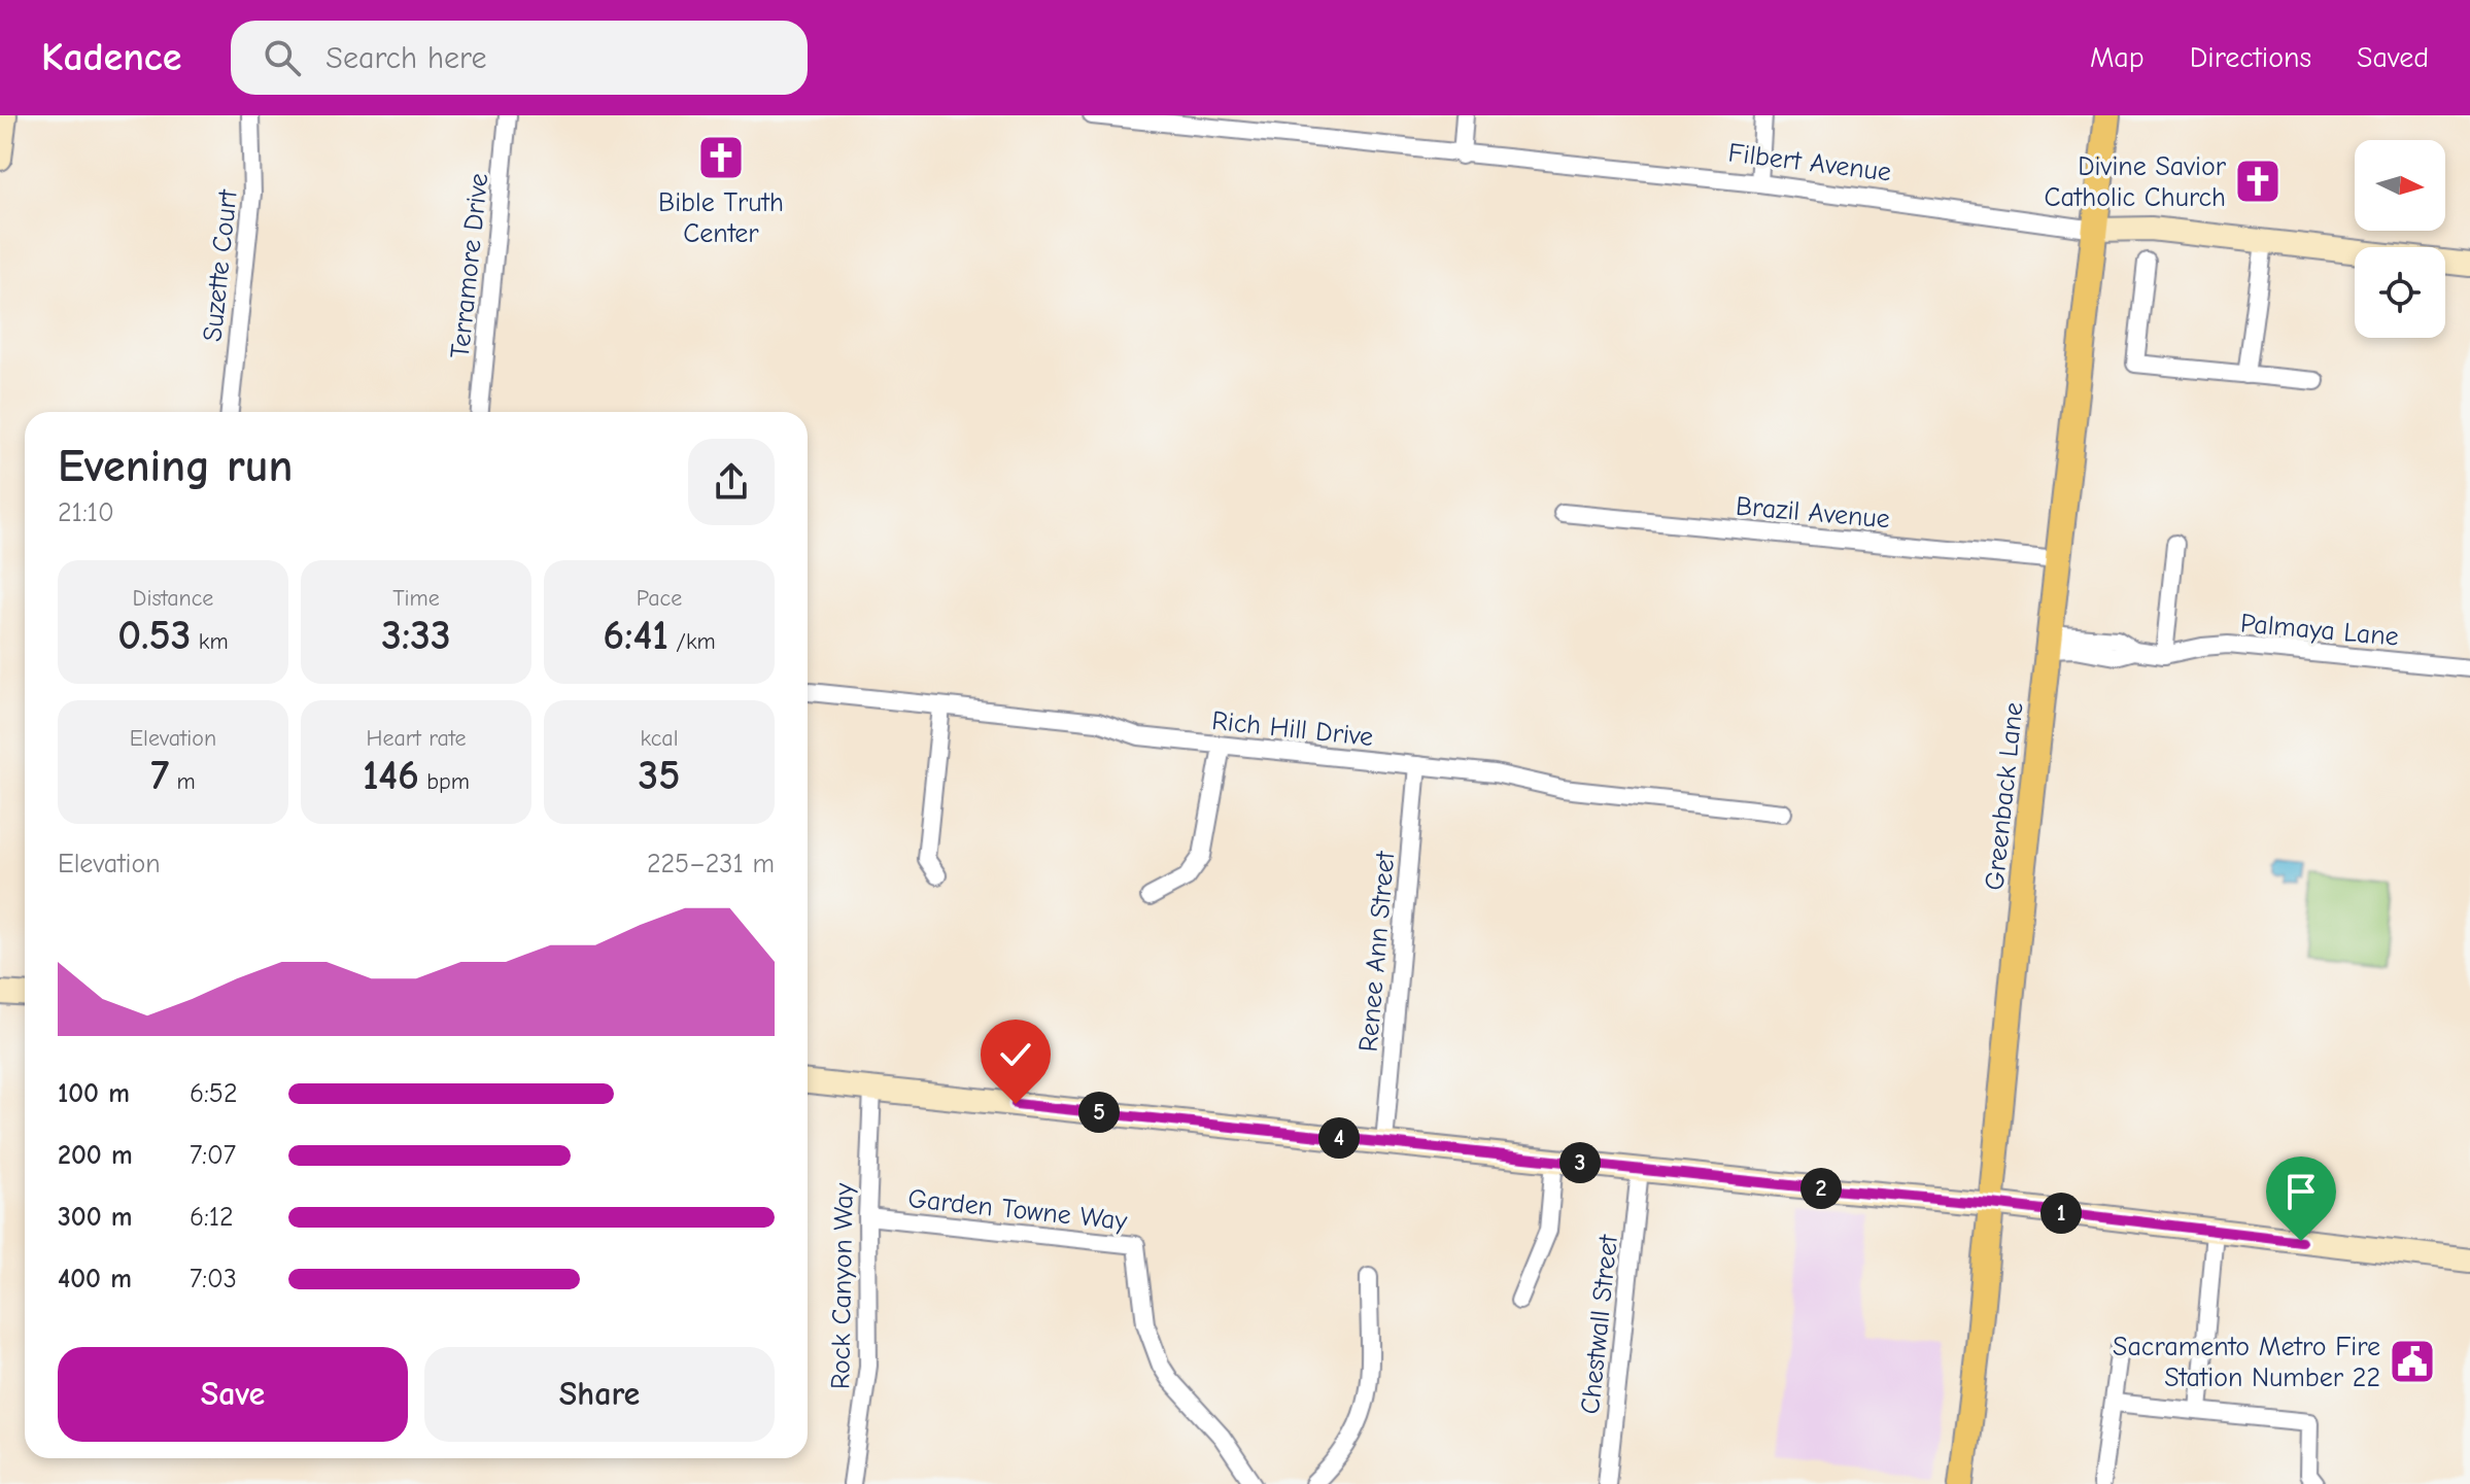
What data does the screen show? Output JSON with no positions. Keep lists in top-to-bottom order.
{
  "streets": {
    "main road": ["Greenback Lane"],
    "street": [
      "Filbert Avenue",
      "Suzette Court",
      "Terramore Drive",
      "Brazil Avenue",
      "Palmaya Lane",
      "Rich Hill Drive",
      "Renee Ann Street",
      "Garden Towne Way",
      "Rock Canyon Way",
      "Chestwall Street"
    ]
  },
  "crossings": [
    ["Filbert Avenue", "Greenback Lane"],
    ["Brazil Avenue", "Greenback Lane"],
    ["Palmaya Lane", "Greenback Lane"],
    ["Rich Hill Drive", "Renee Ann Street"],
    ["Garden Towne Way", "Rock Canyon Way"]
  ],
  "places": {
    "church": ["Bible Truth Center", "Divine Savior Catholic Church"],
    "public building": ["Sacramento Metro Fire Station Number 22"]
  },
  "north": "right",
  "page": {
    "header": "Kadence",
    "search": "Search here",
    "nav": ["Map", "Directions", "Saved"],
    "heading": ["Evening run", "21:10"],
    "stats": [
      ["Distance", "0.53 km"],
      ["Time", "3:33"],
      ["Pace", "6:41 /km"],
      ["Elevation", "7 m"],
      ["Heart rate", "146 bpm"],
      ["kcal", "35"]
    ],
    "chart": ["Elevation", "225–231 m"],
    "list": [
      {
        "name": "100 m",
        "note": "6:52"
      },
      {
        "name": "200 m",
        "note": "7:07"
      },
      {
        "name": "300 m",
        "note": "6:12"
      },
      {
        "name": "400 m",
        "note": "7:03"
      }
    ],
    "pins": [
      "5",
      "4",
      "3",
      "2",
      "1"
    ],
    "buttons": ["Save", "Share"]
  }
}
